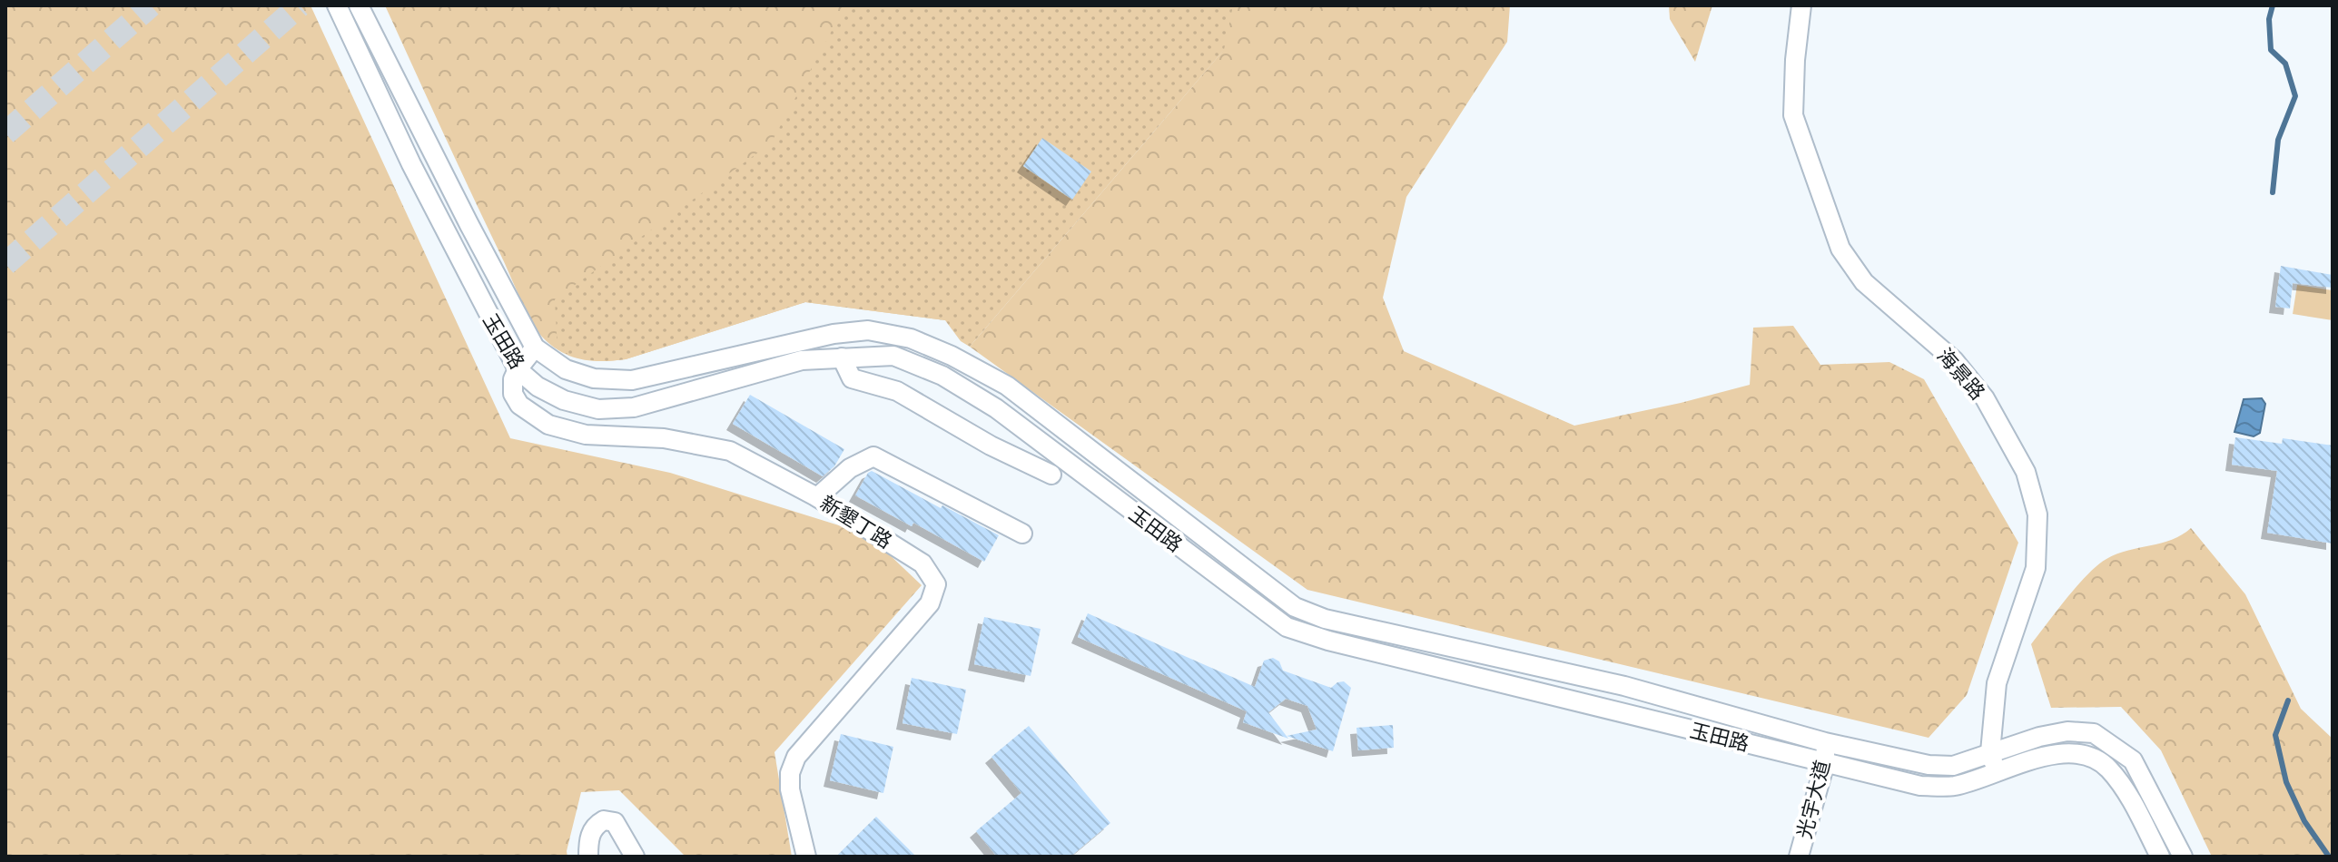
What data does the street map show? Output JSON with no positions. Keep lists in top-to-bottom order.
{
  "streets": {
    "street": [
      "玉田路",
      "海景路",
      "新墾丁路",
      "光宇大道"
    ]
  },
  "crossings": [
    ["玉田路", "海景路"],
    ["玉田路", "新墾丁路"],
    ["玉田路", "光宇大道"]
  ]
}
